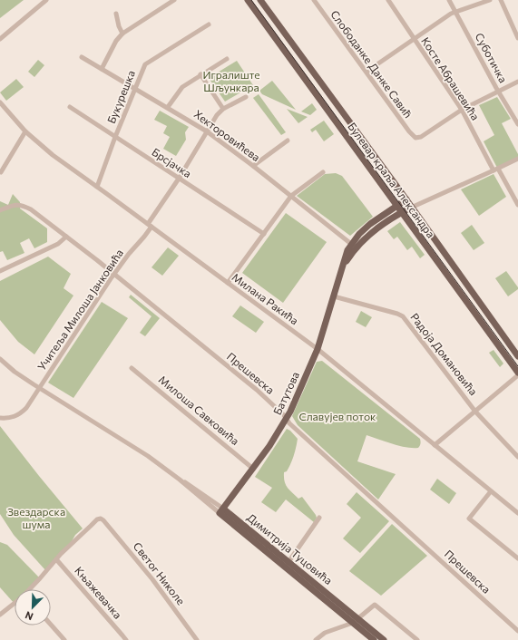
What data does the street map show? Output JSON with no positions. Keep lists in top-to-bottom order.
{
  "streets": {
    "main road": ["Булевар краља Александра", "Батутова", "Димитрија Туцовића"],
    "street": [
      "Суботичка",
      "Слободанке Данке Савић",
      "Косте Абрашевића",
      "Букурешка",
      "Хекторовићева",
      "Брсјачка",
      "Милана Ракића",
      "Учитеља Милоша Јанковића",
      "Радоја Домановића",
      "Прешевска",
      "Милоша Савковића",
      "Светог Николе",
      "Књажевачка"
    ]
  },
  "crossings": [
    ["Слободанке Данке Савић", "Косте Абрашевића"],
    ["Букурешка", "Хекторовићева"],
    ["Букурешка", "Брсјачка"],
    ["Букурешка", "Милана Ракића"],
    ["Хекторовићева", "Учитеља Милоша Јанковића"],
    ["Хекторовићева", "Батутова"],
    ["Брсјачка", "Учитеља Милоша Јанковића"],
    ["Булевар краља Александра", "Батутова"],
    ["Милана Ракића", "Учитеља Милоша Јанковића"],
    ["Милана Ракића", "Батутова"],
    ["Учитеља Милоша Јанковића", "Прешевска"],
    ["Учитеља Милоша Јанковића", "Димитрија Туцовића"],
    ["Радоја Домановића", "Батутова"],
    ["Прешевска", "Батутова"],
    ["Батутова", "Милоша Савковића"],
    ["Батутова", "Димитрија Туцовића"],
    ["Светог Николе", "Књажевачка"]
  ],
  "parks": ["Игралиште Шљункара", "Славујев поток", "Звездарска шума"],
  "north": "bottom left"
}
